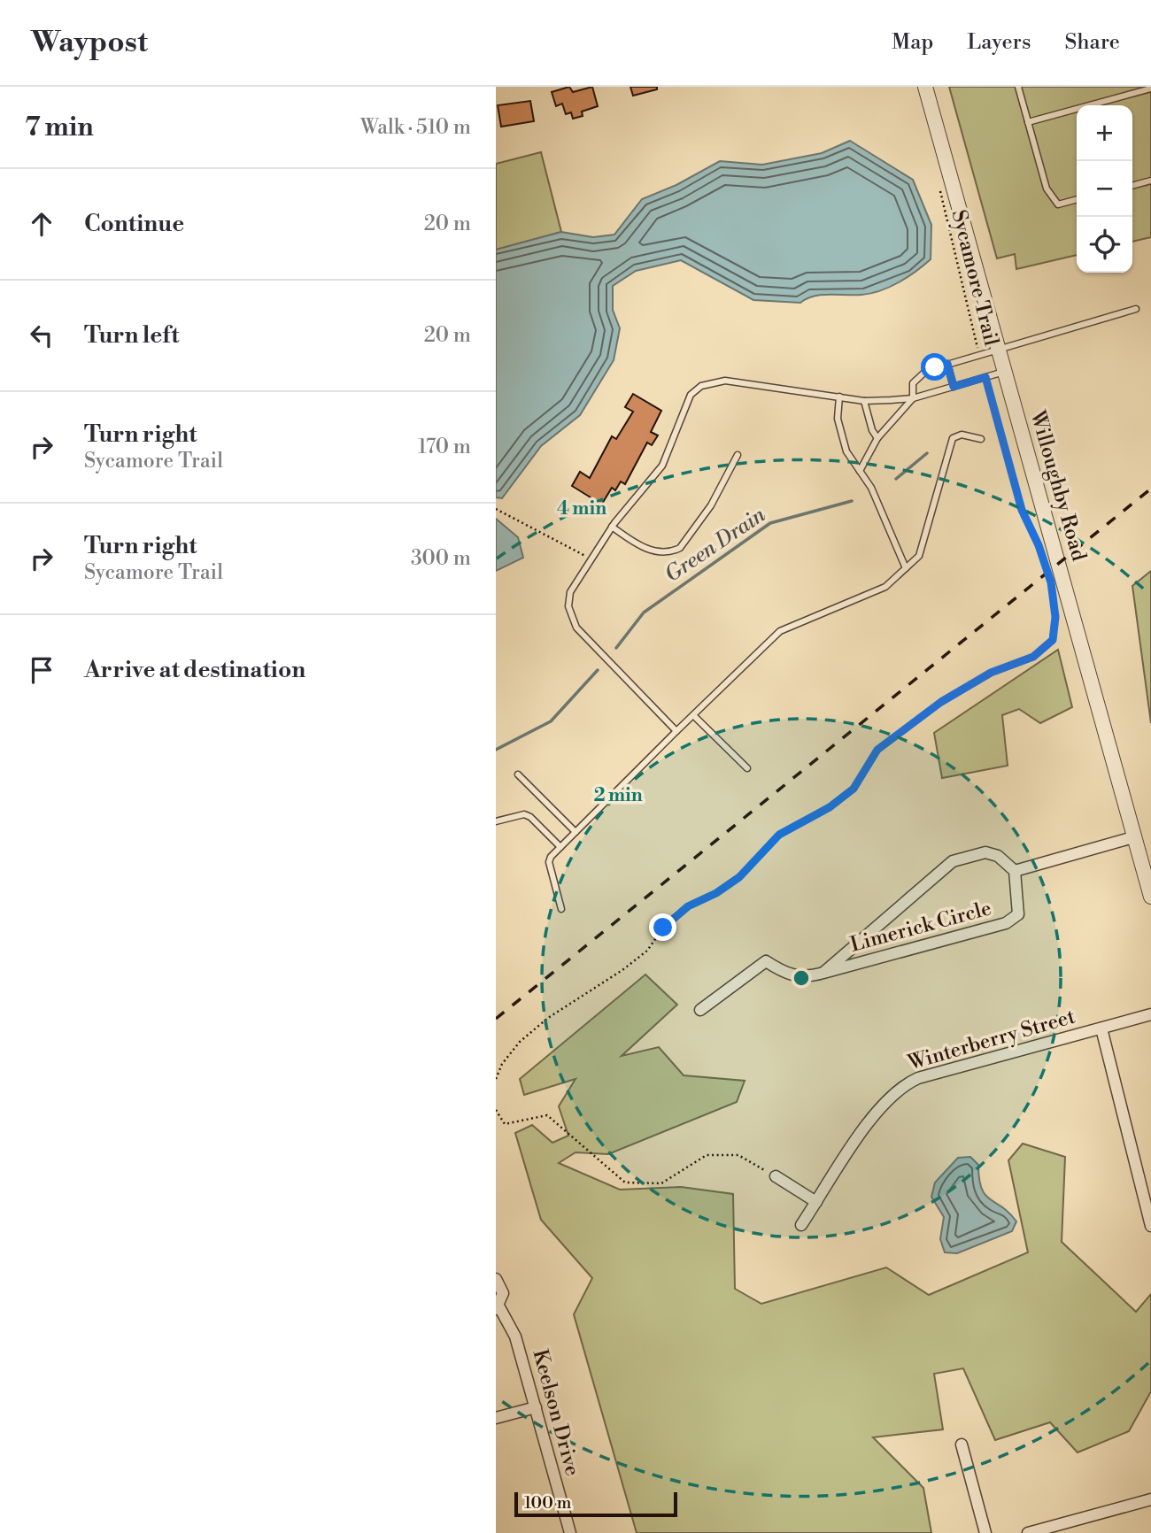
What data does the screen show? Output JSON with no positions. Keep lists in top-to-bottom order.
{
  "streets": {
    "street": [
      "Willoughby Road",
      "Limerick Circle",
      "Winterberry Street",
      "Keelson Drive"
    ],
    "path": ["Sycamore Trail"]
  },
  "water": ["Green Drain"],
  "scale_bar": "100 m",
  "page": {
    "header": "Waypost",
    "nav": ["Map", "Layers", "Share"],
    "heading": ["7 min", "Walk · 510 m"],
    "map_buttons": ["+", "−"],
    "list": [
      ["Continue", "20 m"],
      ["Turn left", "20 m"],
      ["Turn right", "Sycamore Trail", "170 m"],
      ["Turn right", "Sycamore Trail", "300 m"],
      "Arrive at destination"
    ],
    "scale": "100 m"
  },
  "rings": ["4 min", "2 min"]
}
